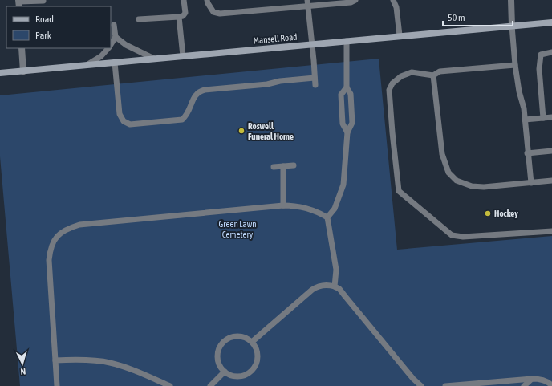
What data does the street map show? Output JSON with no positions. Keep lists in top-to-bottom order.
{
  "streets": {
    "main road": ["Mansell Road"]
  },
  "parks": ["Green Lawn Cemetery"],
  "places": ["Roswell Funeral Home", "Hockey"],
  "legend": ["Road", "Park"],
  "scale_bar": "50 m",
  "north": "bottom"
}
